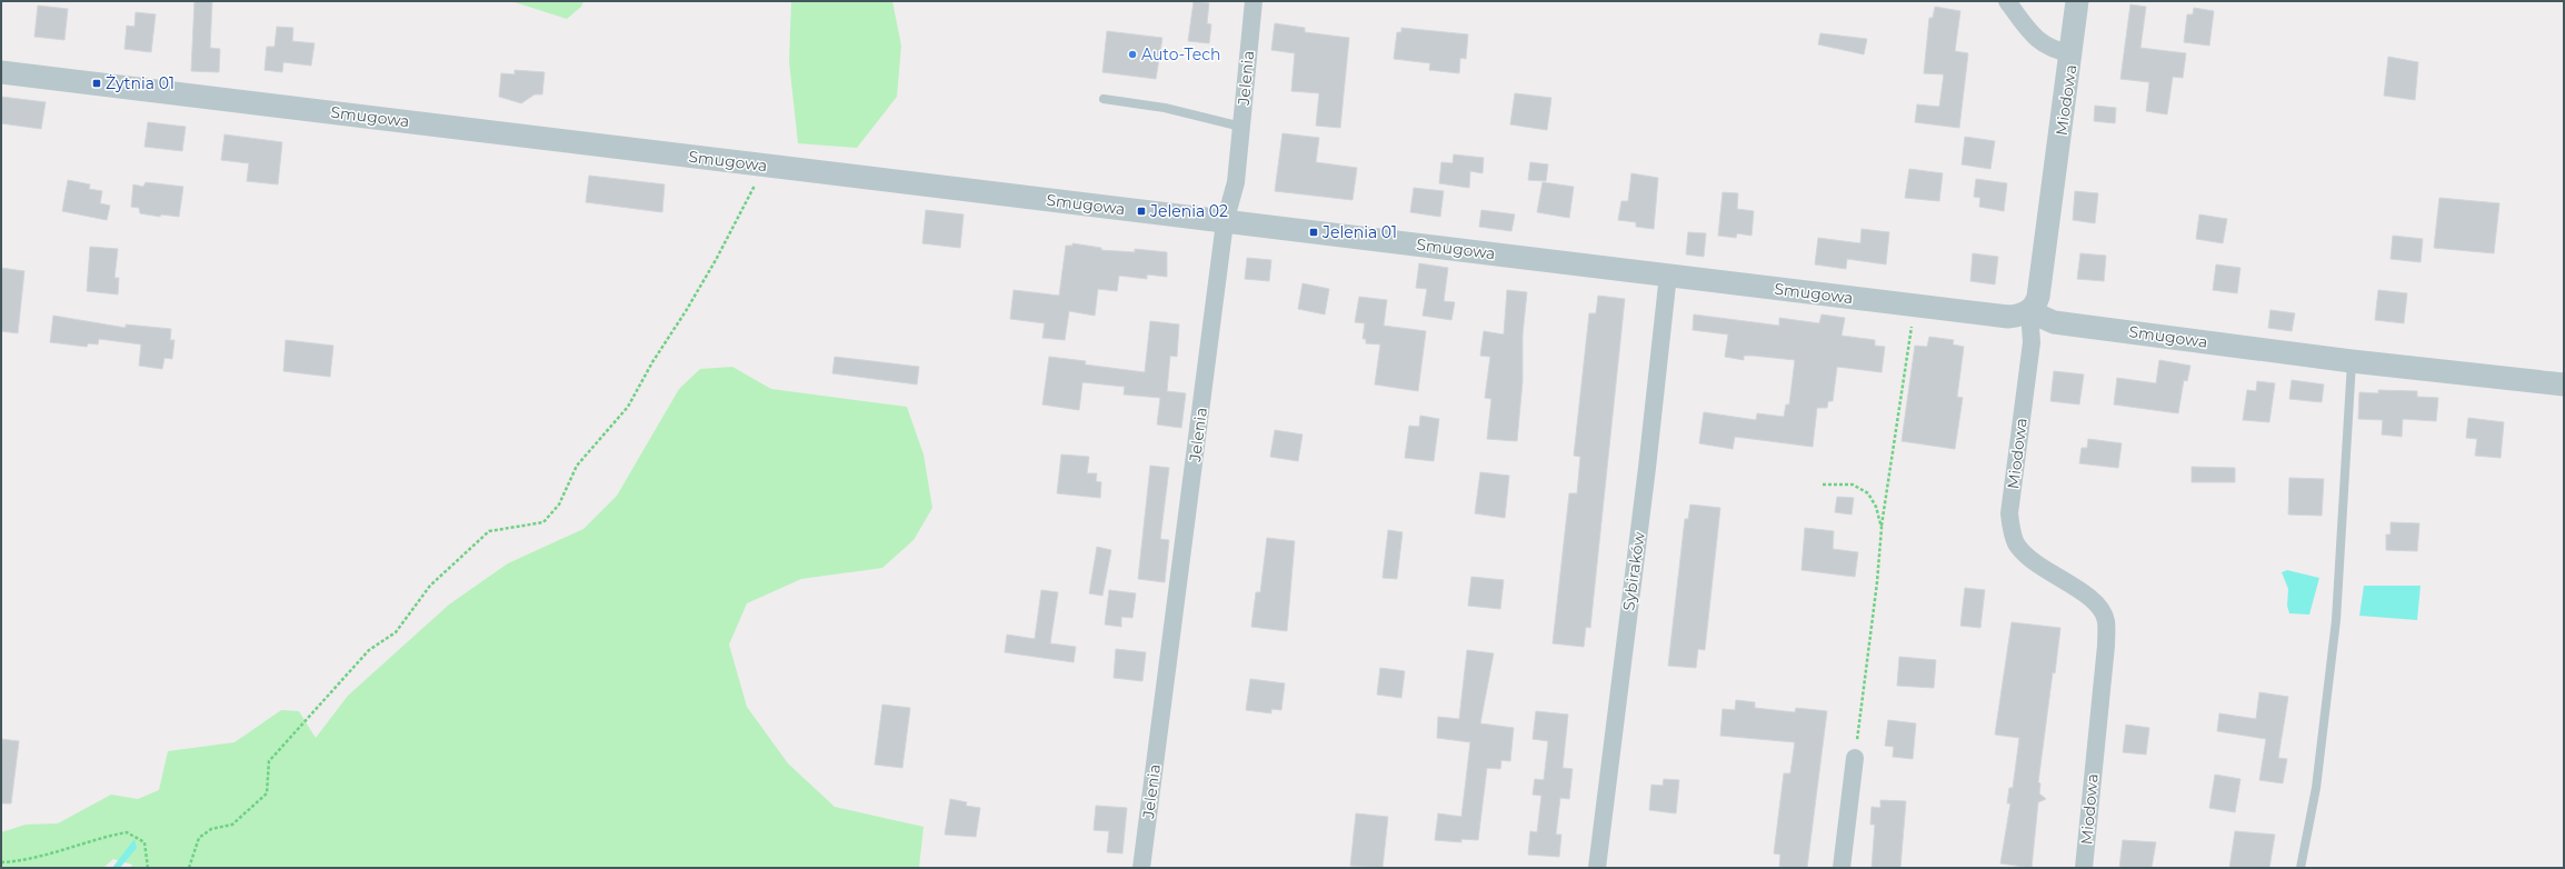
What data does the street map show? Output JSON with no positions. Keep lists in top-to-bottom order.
{
  "streets": {
    "street": [
      "Jelenia",
      "Miodowa",
      "Smugowa",
      "Sybiraków"
    ]
  },
  "crossings": [
    ["Jelenia", "Smugowa"],
    ["Miodowa", "Smugowa"],
    ["Smugowa", "Sybiraków"]
  ],
  "places": {
    "other": ["Auto-Tech"],
    "transit": ["Żytnia 01", "Jelenia 02", "Jelenia 01"]
  }
}
